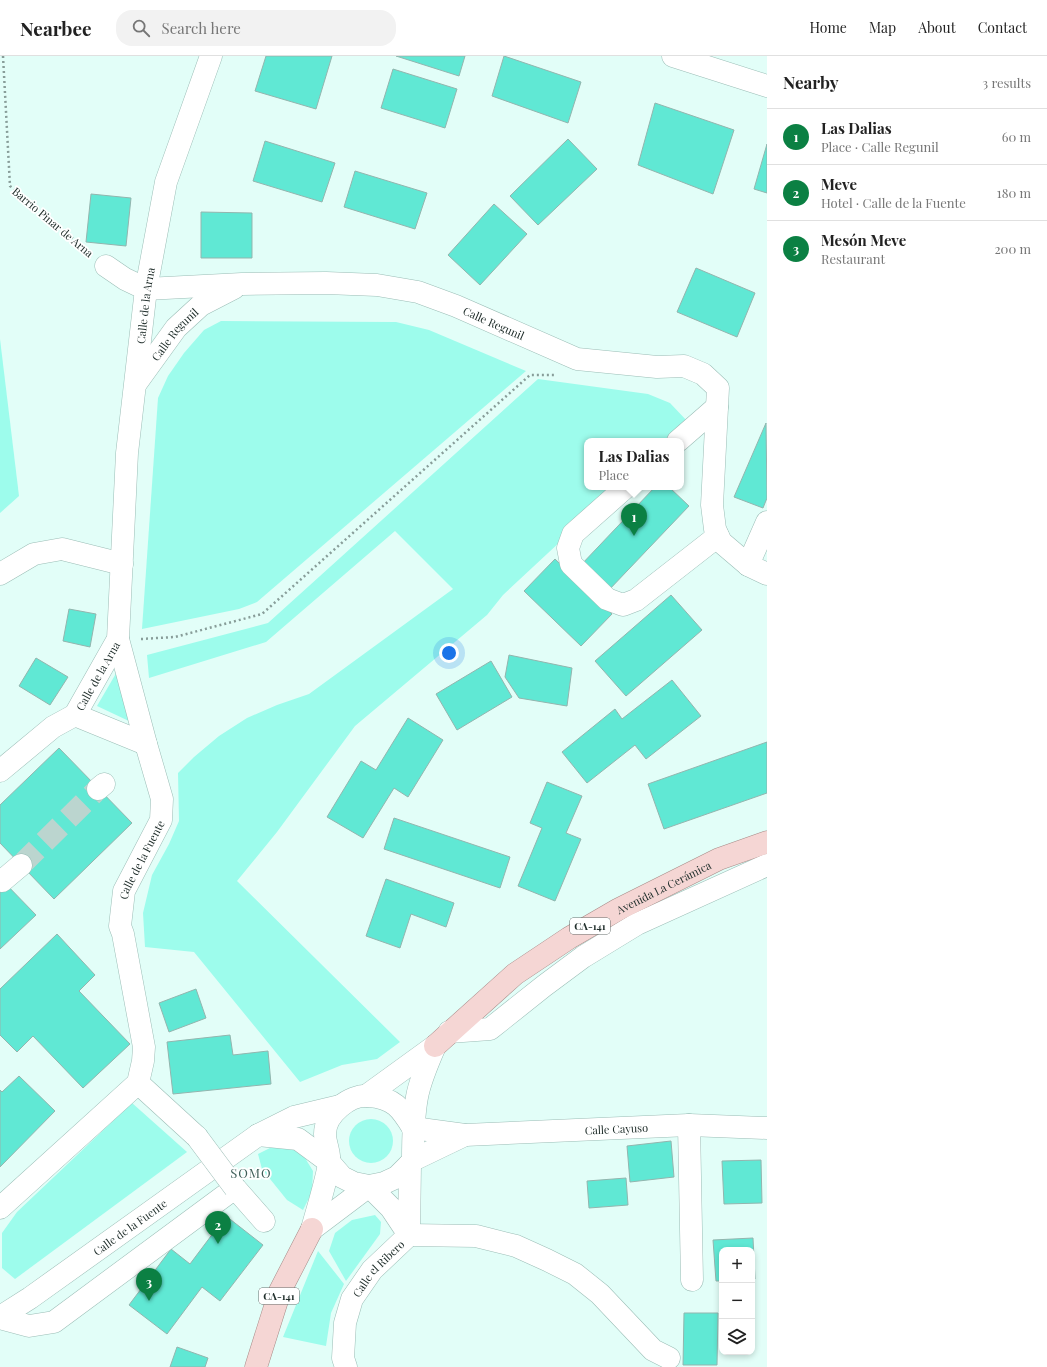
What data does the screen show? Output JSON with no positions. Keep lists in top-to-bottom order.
{
  "streets": {
    "main road": ["Avenida La Cerámica", "CA-141"],
    "street": [
      "Calle de la Arna",
      "Calle Regunil",
      "Calle de la Fuente",
      "Calle Cayuso",
      "Calle el Ribero"
    ],
    "path": ["Barrio Pinar de Arna"]
  },
  "crossings": [
    ["Calle de la Arna", "Calle Regunil"],
    ["Calle de la Arna", "Calle de la Fuente"],
    ["Calle de la Fuente", "Calle el Ribero"]
  ],
  "districts": ["SOMO"],
  "page": {
    "header": "Nearbee",
    "search": "Search here",
    "nav": [
      "Home",
      "Map",
      "About",
      "Contact"
    ],
    "heading": ["Nearby", "3 results"],
    "list": [
      {
        "mark": "1",
        "name": "Las Dalias",
        "note": "Place · Calle Regunil",
        "value": "60 m"
      },
      {
        "mark": "2",
        "name": "Meve",
        "note": "Hotel · Calle de la Fuente",
        "value": "180 m"
      },
      {
        "mark": "3",
        "name": "Mesón Meve",
        "note": "Restaurant",
        "value": "200 m"
      }
    ],
    "popup": ["Las Dalias", "Place"],
    "pins": ["1", "2", "3"],
    "map_buttons": ["+", "−"]
  }
}
